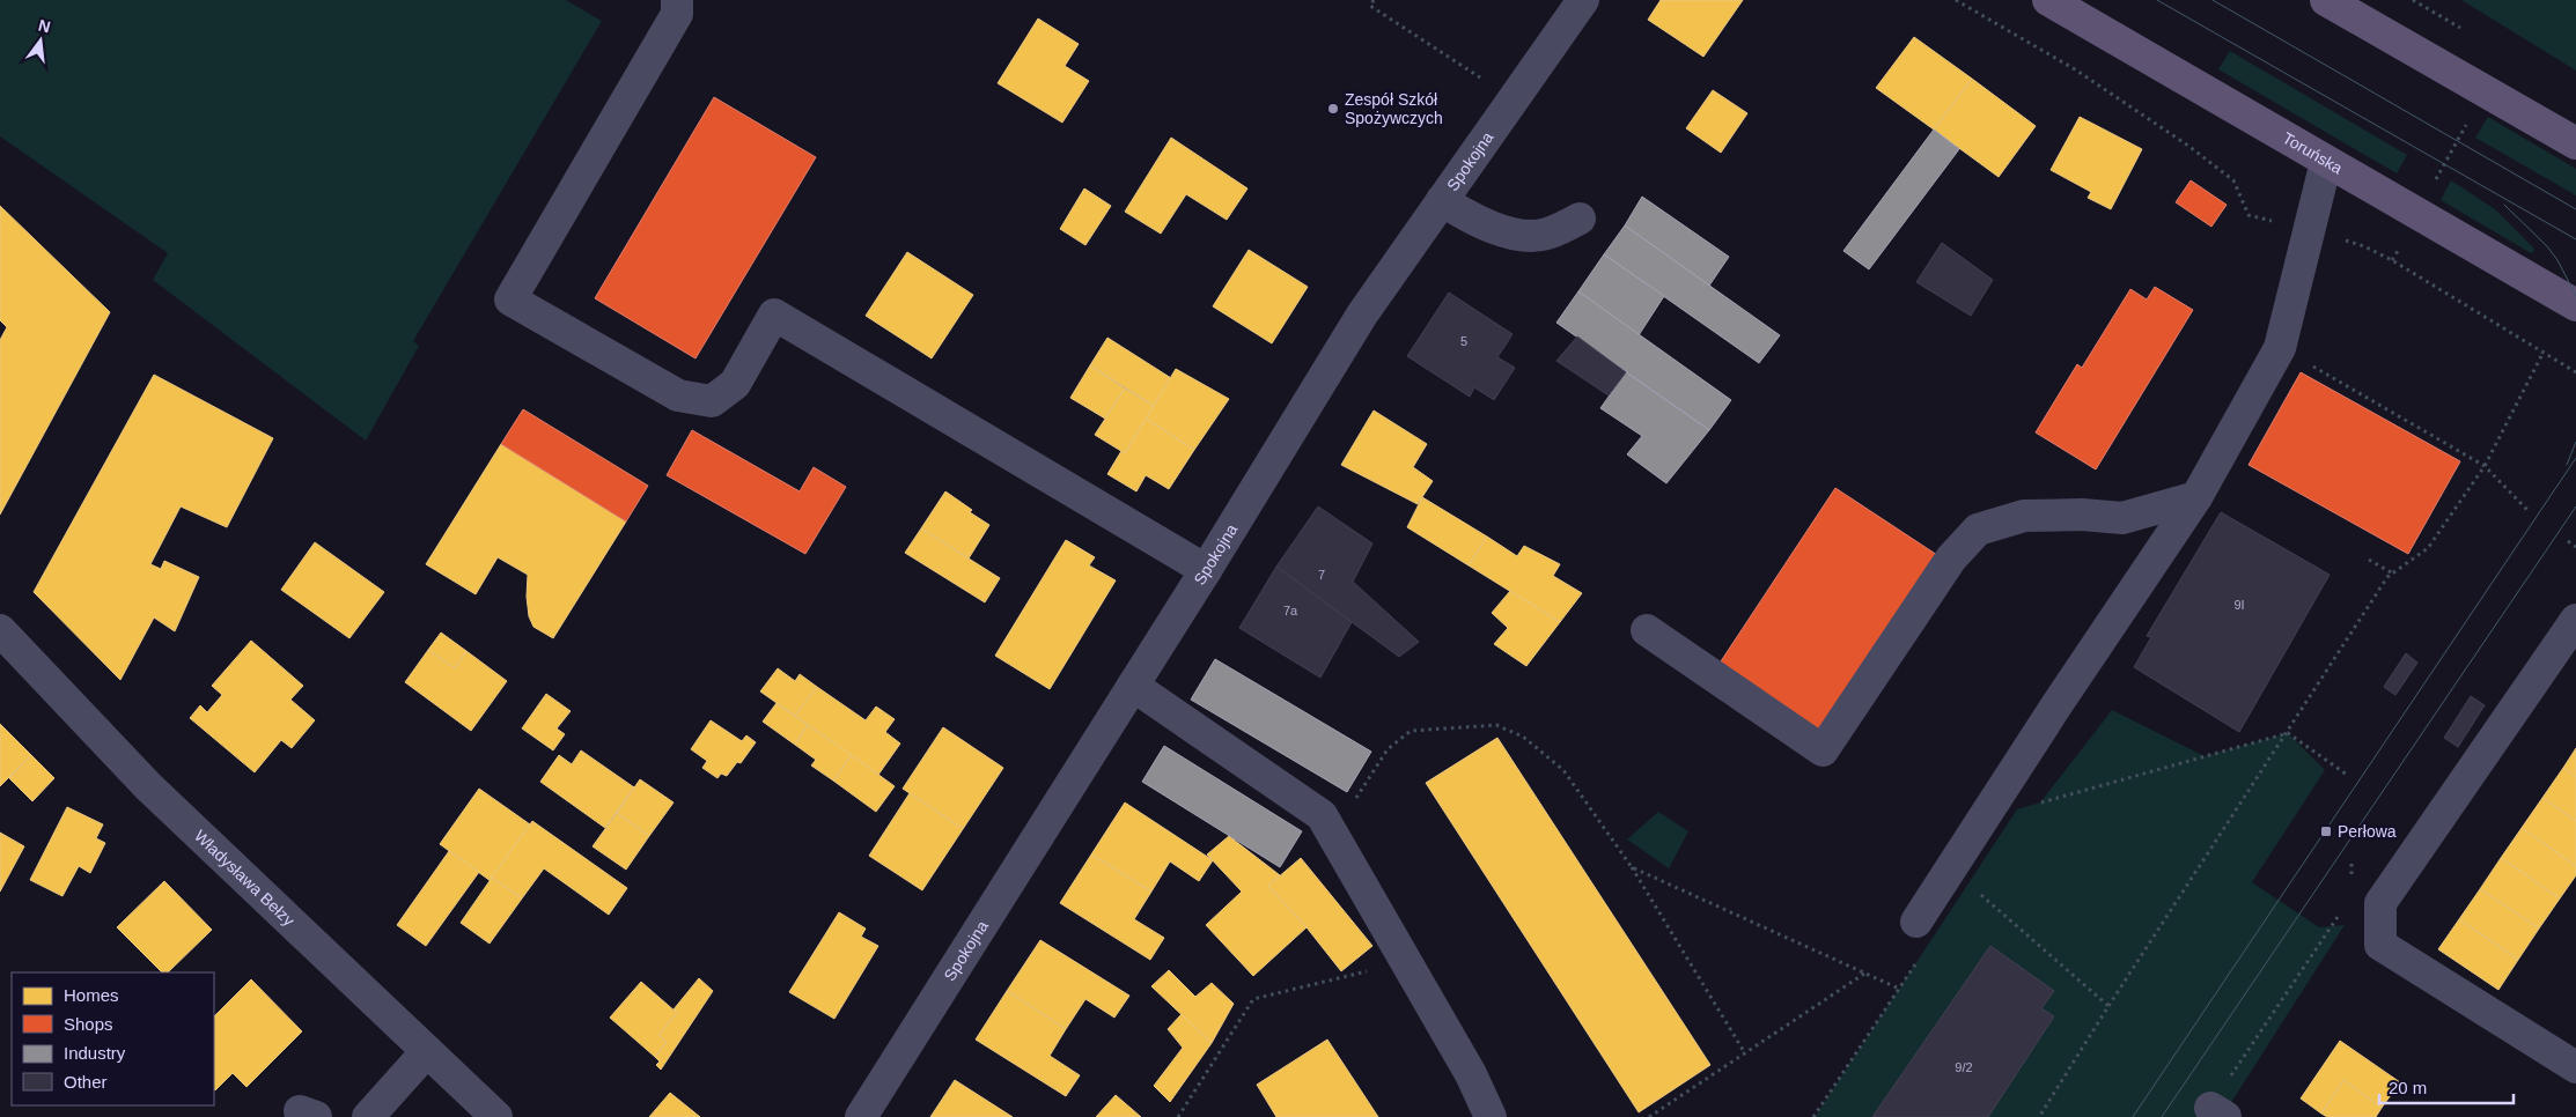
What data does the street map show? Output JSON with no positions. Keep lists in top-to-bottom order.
{
  "streets": {
    "main road": ["Toruńska"],
    "street": ["Spokojna", "Władysława Bełzy"]
  },
  "places": {
    "other": ["Zespół Szkół Spożywczych"],
    "transit": ["Perłowa"]
  },
  "house_numbers": [
    "5",
    "7",
    "9I",
    "7a",
    "9/2"
  ],
  "legend": [
    "Homes",
    "Shops",
    "Industry",
    "Other"
  ],
  "scale_bar": "20 m",
  "north": "top"
}
